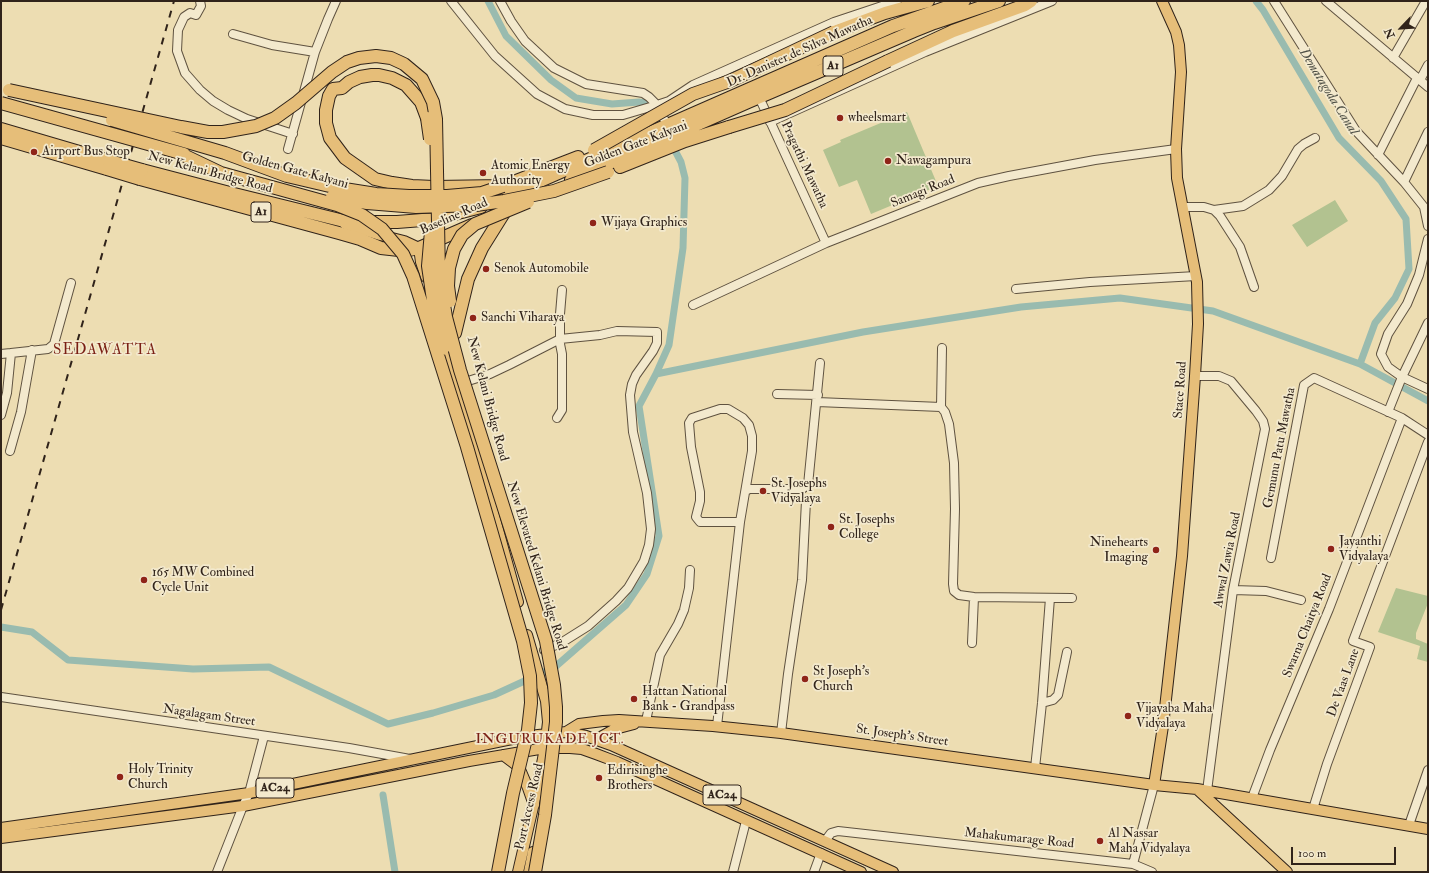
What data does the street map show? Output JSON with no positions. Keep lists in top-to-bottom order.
{
  "streets": {
    "highway": [
      "Dr. Danister de Silva Mawatha",
      "A1",
      "Golden Gate Kalyani",
      "New Kelani Bridge Road",
      "Baseline Road",
      "New Elevated Kelani Bridge Road"
    ],
    "main road": [
      "Stace Road",
      "St. Joseph's Street",
      "AC24",
      "Port Access Road"
    ],
    "street": [
      "Pragathi Mawatha",
      "Samagi Road",
      "Gemunu Patu Mawatha",
      "Awwal Zawia Road",
      "Swarna Chaitya Road",
      "De Vaas Lane",
      "Nagalagam Street",
      "Mahakumarage Road"
    ]
  },
  "crossings": [
    ["Dr. Danister de Silva Mawatha", "Pragathi Mawatha"],
    ["Dr. Danister de Silva Mawatha", "Baseline Road"],
    ["Pragathi Mawatha", "Samagi Road"],
    ["New Kelani Bridge Road", "Baseline Road"],
    ["New Kelani Bridge Road", "St. Joseph's Street"],
    ["New Kelani Bridge Road", "AC24"],
    ["New Kelani Bridge Road", "Port Access Road"],
    ["Samagi Road", "Stace Road"],
    ["Stace Road", "Awwal Zawia Road"],
    ["Stace Road", "St. Joseph's Street"],
    ["Gemunu Patu Mawatha", "Swarna Chaitya Road"],
    ["Awwal Zawia Road", "St. Joseph's Street"],
    ["Swarna Chaitya Road", "St. Joseph's Street"],
    ["De Vaas Lane", "St. Joseph's Street"],
    ["Nagalagam Street", "AC24"],
    ["St. Joseph's Street", "AC24"],
    ["AC24", "Port Access Road"],
    ["AC24", "Mahakumarage Road"]
  ],
  "districts": ["SEDAWATTA", "INGURUKADE JCT."],
  "water": ["Dematagoda Canal"],
  "places": [
    "wheelsmart",
    "Airport Bus Stop",
    "Nawagampura",
    "Atomic Energy Authority",
    "Wijaya Graphics",
    "Senok Automobile",
    "Sanchi Viharaya",
    "St. Josephs Vidyalaya",
    "St. Josephs College",
    "Jayanthi Vidyalaya",
    "Ninehearts Imaging",
    "165 MW Combined Cycle Unit",
    "St Joseph's Church",
    "Hattan National Bank - Grandpass",
    "Vijayaba Maha Vidyalaya",
    "Holy Trinity Church",
    "Edirisinghe Brothers",
    "Al Nassar Maha Vidyalaya"
  ],
  "scale_bar": "100 m",
  "north": "bottom left"
}
